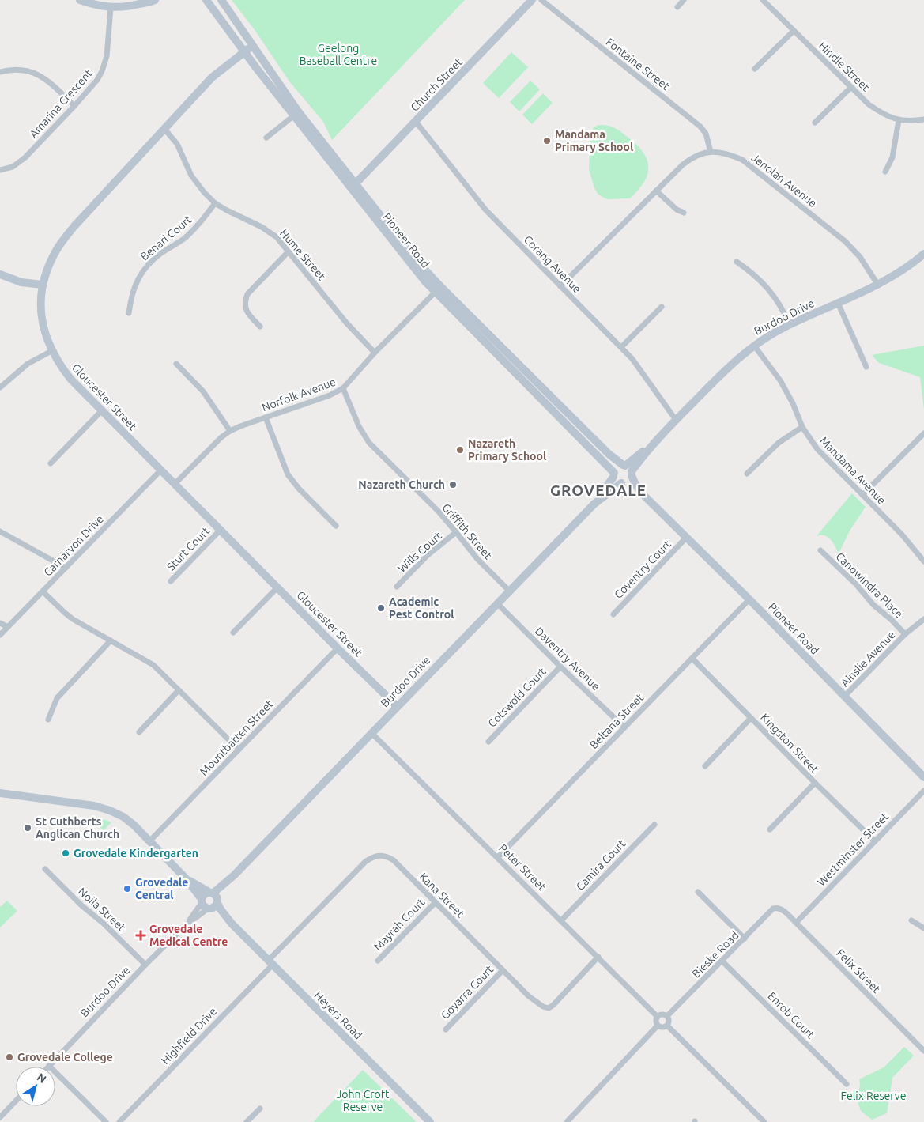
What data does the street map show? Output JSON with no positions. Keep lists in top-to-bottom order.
{
  "streets": {
    "street": [
      "Fontaine Street",
      "Hindle Street",
      "Church Street",
      "Amarina Crescent",
      "Jenolan Avenue",
      "Benari Court",
      "Pioneer Road",
      "Hume Street",
      "Corang Avenue",
      "Burdoo Drive",
      "Norfolk Avenue",
      "Gloucester Street",
      "Mandama Avenue",
      "Griffith Street",
      "Carnarvon Drive",
      "Sturt Court",
      "Wills Court",
      "Coventry Court",
      "Canowindra Place",
      "Daventry Avenue",
      "Ainslie Avenue",
      "Cotswold Court",
      "Beltana Street",
      "Mountbatten Street",
      "Kingston Street",
      "Westminster Street",
      "Camira Court",
      "Peter Street",
      "Kana Street",
      "Noila Street",
      "Mayrah Court",
      "Bieske Road",
      "Felix Street",
      "Goyarra Court",
      "Heyers Road",
      "Enrob Court",
      "Highfield Drive"
    ]
  },
  "crossings": [
    ["Fontaine Street", "Jenolan Avenue"],
    ["Church Street", "Pioneer Road"],
    ["Church Street", "Corang Avenue"],
    ["Jenolan Avenue", "Corang Avenue"],
    ["Jenolan Avenue", "Burdoo Drive"],
    ["Benari Court", "Hume Street"],
    ["Pioneer Road", "Burdoo Drive"],
    ["Pioneer Road", "Norfolk Avenue"],
    ["Pioneer Road", "Gloucester Street"],
    ["Pioneer Road", "Coventry Court"],
    ["Pioneer Road", "Ainslie Avenue"],
    ["Pioneer Road", "Beltana Street"],
    ["Hume Street", "Norfolk Avenue"],
    ["Hume Street", "Gloucester Street"],
    ["Corang Avenue", "Burdoo Drive"],
    ["Burdoo Drive", "Gloucester Street"],
    ["Burdoo Drive", "Mandama Avenue"],
    ["Burdoo Drive", "Griffith Street"],
    ["Burdoo Drive", "Daventry Avenue"],
    ["Burdoo Drive", "Peter Street"],
    ["Burdoo Drive", "Noila Street"],
    ["Burdoo Drive", "Heyers Road"],
    ["Norfolk Avenue", "Gloucester Street"],
    ["Norfolk Avenue", "Griffith Street"],
    ["Gloucester Street", "Carnarvon Drive"],
    ["Gloucester Street", "Sturt Court"],
    ["Gloucester Street", "Mountbatten Street"],
    ["Griffith Street", "Wills Court"],
    ["Canowindra Place", "Ainslie Avenue"],
    ["Daventry Avenue", "Cotswold Court"],
    ["Daventry Avenue", "Beltana Street"],
    ["Beltana Street", "Kingston Street"],
    ["Beltana Street", "Peter Street"],
    ["Mountbatten Street", "Heyers Road"],
    ["Kingston Street", "Westminster Street"],
    ["Westminster Street", "Felix Street"],
    ["Camira Court", "Peter Street"],
    ["Peter Street", "Kana Street"],
    ["Peter Street", "Bieske Road"],
    ["Kana Street", "Mayrah Court"],
    ["Kana Street", "Goyarra Court"],
    ["Kana Street", "Heyers Road"],
    ["Kana Street", "Highfield Drive"],
    ["Bieske Road", "Felix Street"],
    ["Bieske Road", "Enrob Court"],
    ["Heyers Road", "Highfield Drive"]
  ],
  "districts": ["GROVEDALE"],
  "parks": ["Geelong Baseball Centre", "John Croft Reserve", "Felix Reserve"],
  "places": {
    "other": [
      "Mandama Primary School",
      "Nazareth Primary School",
      "Nazareth Church",
      "Academic Pest Control",
      "St Cuthberts Anglican Church",
      "Grovedale Kindergarten",
      "Grovedale Central",
      "Grovedale College"
    ],
    "health": ["Grovedale Medical Centre"]
  },
  "north": "top right"
}
